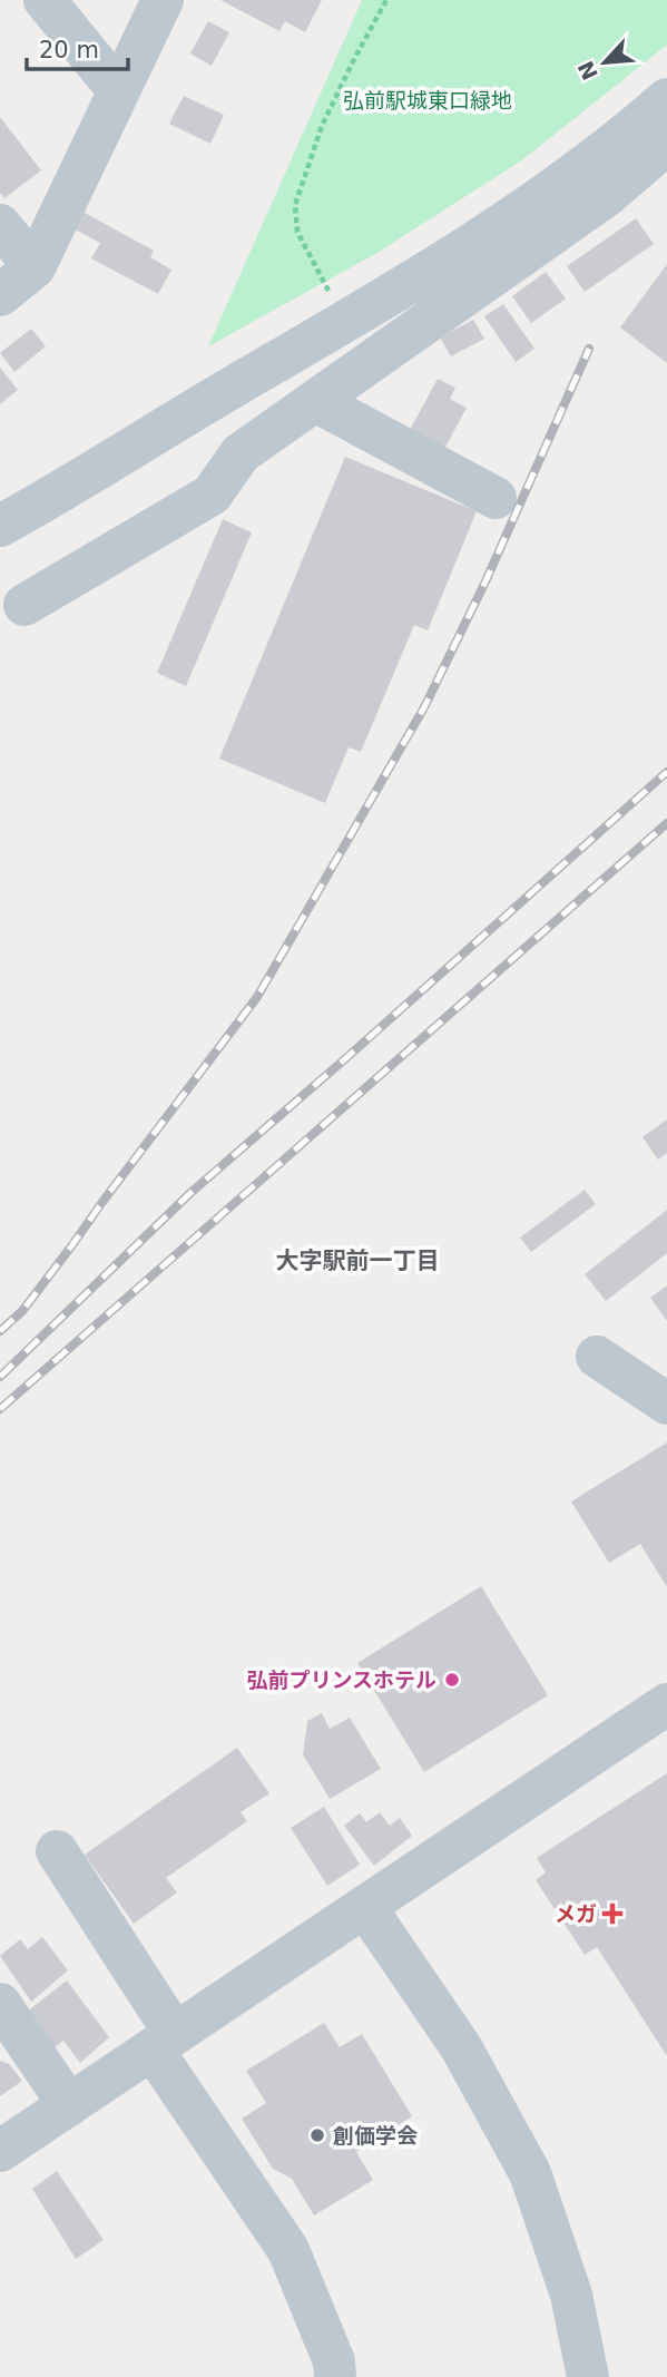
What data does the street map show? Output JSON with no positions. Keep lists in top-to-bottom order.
{
  "districts": ["大字駅前一丁目"],
  "parks": ["弘前駅城東口緑地"],
  "places": {
    "other": ["弘前プリンスホテル", "創価学会"],
    "health": ["メガ"]
  },
  "scale_bar": "20 m",
  "north": "bottom left"
}
